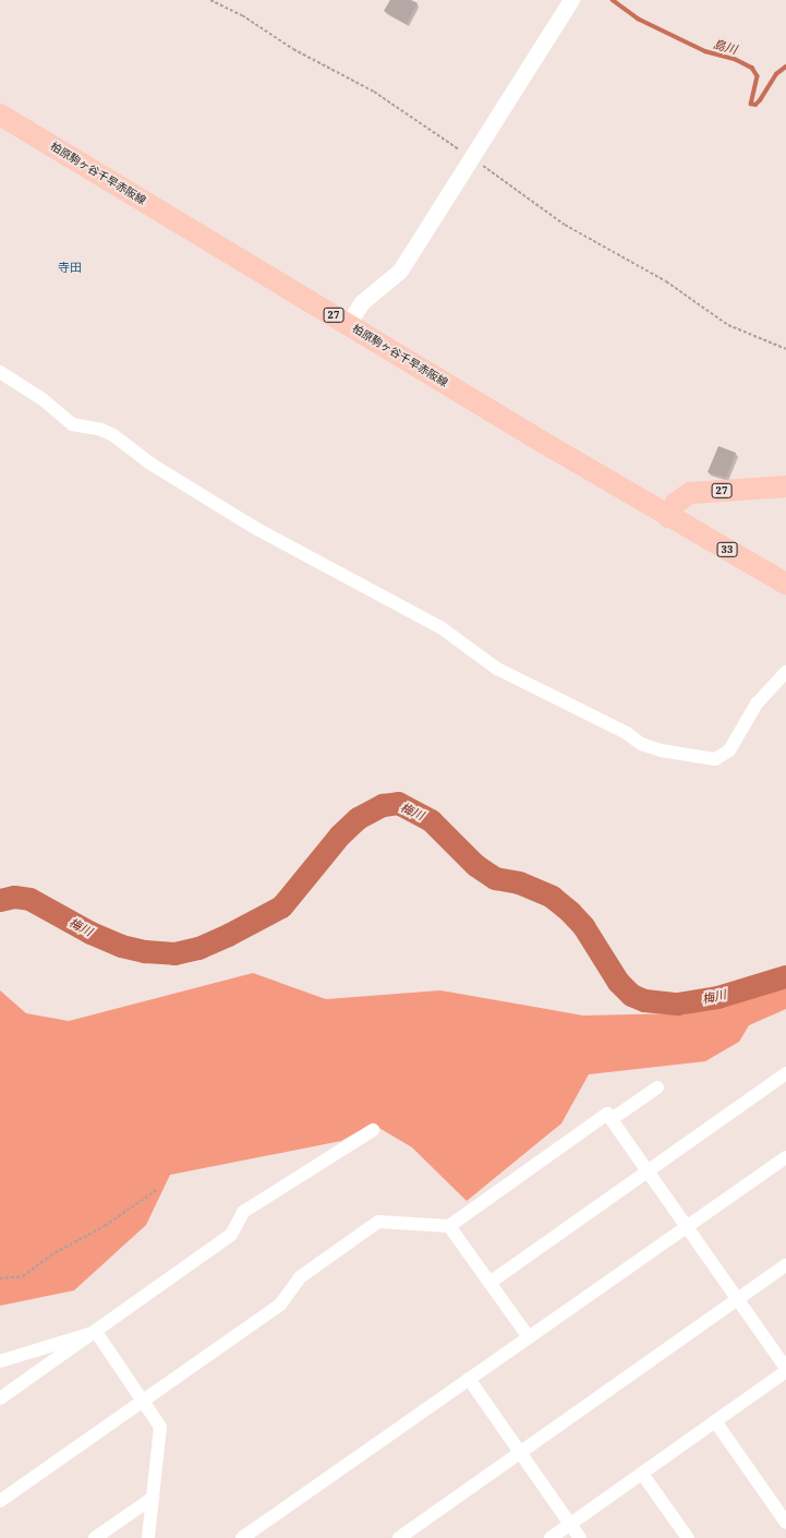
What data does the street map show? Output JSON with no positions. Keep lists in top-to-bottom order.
{
  "streets": {
    "main road": ["柏原駒ヶ谷千早赤阪線", "27", "33"]
  },
  "crossings": [
    ["柏原駒ヶ谷千早赤阪線", "27"],
    ["柏原駒ヶ谷千早赤阪線", "33"],
    ["27", "33"]
  ],
  "districts": ["寺田"],
  "water": ["島川", "梅川"]
}
